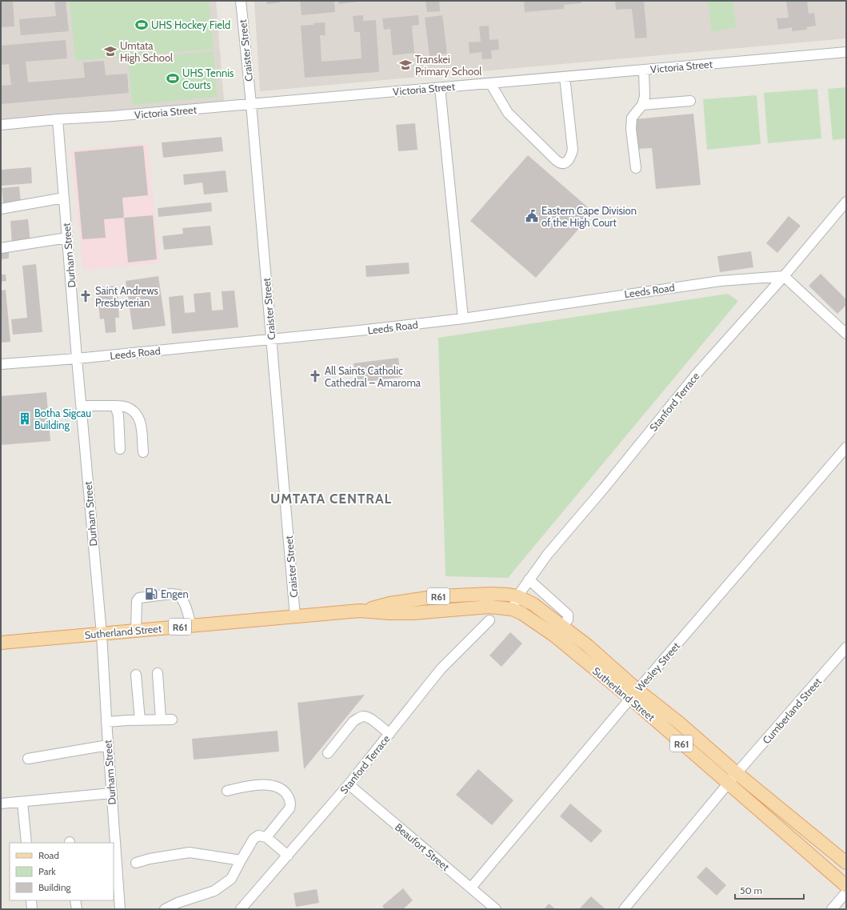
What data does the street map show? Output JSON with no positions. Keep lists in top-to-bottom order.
{
  "streets": {
    "main road": ["R61", "Sutherland Street"],
    "street": [
      "Craister Street",
      "Victoria Street",
      "Durham Street",
      "Leeds Road",
      "Stanford Terrace",
      "Wesley Street",
      "Cumberland Street",
      "Beaufort Street"
    ]
  },
  "crossings": [
    ["Craister Street", "Victoria Street"],
    ["Craister Street", "Leeds Road"],
    ["Craister Street", "Sutherland Street"],
    ["Victoria Street", "Durham Street"],
    ["Durham Street", "Leeds Road"],
    ["Durham Street", "Sutherland Street"],
    ["Leeds Road", "Stanford Terrace"],
    ["Stanford Terrace", "Sutherland Street"],
    ["Stanford Terrace", "Beaufort Street"],
    ["Sutherland Street", "Wesley Street"],
    ["Sutherland Street", "Cumberland Street"],
    ["Wesley Street", "Beaufort Street"]
  ],
  "districts": ["UMTATA CENTRAL"],
  "places": {
    "sports": ["UHS Hockey Field", "UHS Tennis Courts"],
    "school or university": ["Umtata High School", "Transkei Primary School"],
    "public building": ["Eastern Cape Division of the High Court"],
    "church": ["Saint Andrews Presbyterian", "All Saints Catholic Cathedral – Amaroma"],
    "building": ["Botha Sigcau Building"],
    "fuel station": ["Engen"]
  },
  "legend": ["Road", "Park", "Building"],
  "scale_bar": "50 m"
}
